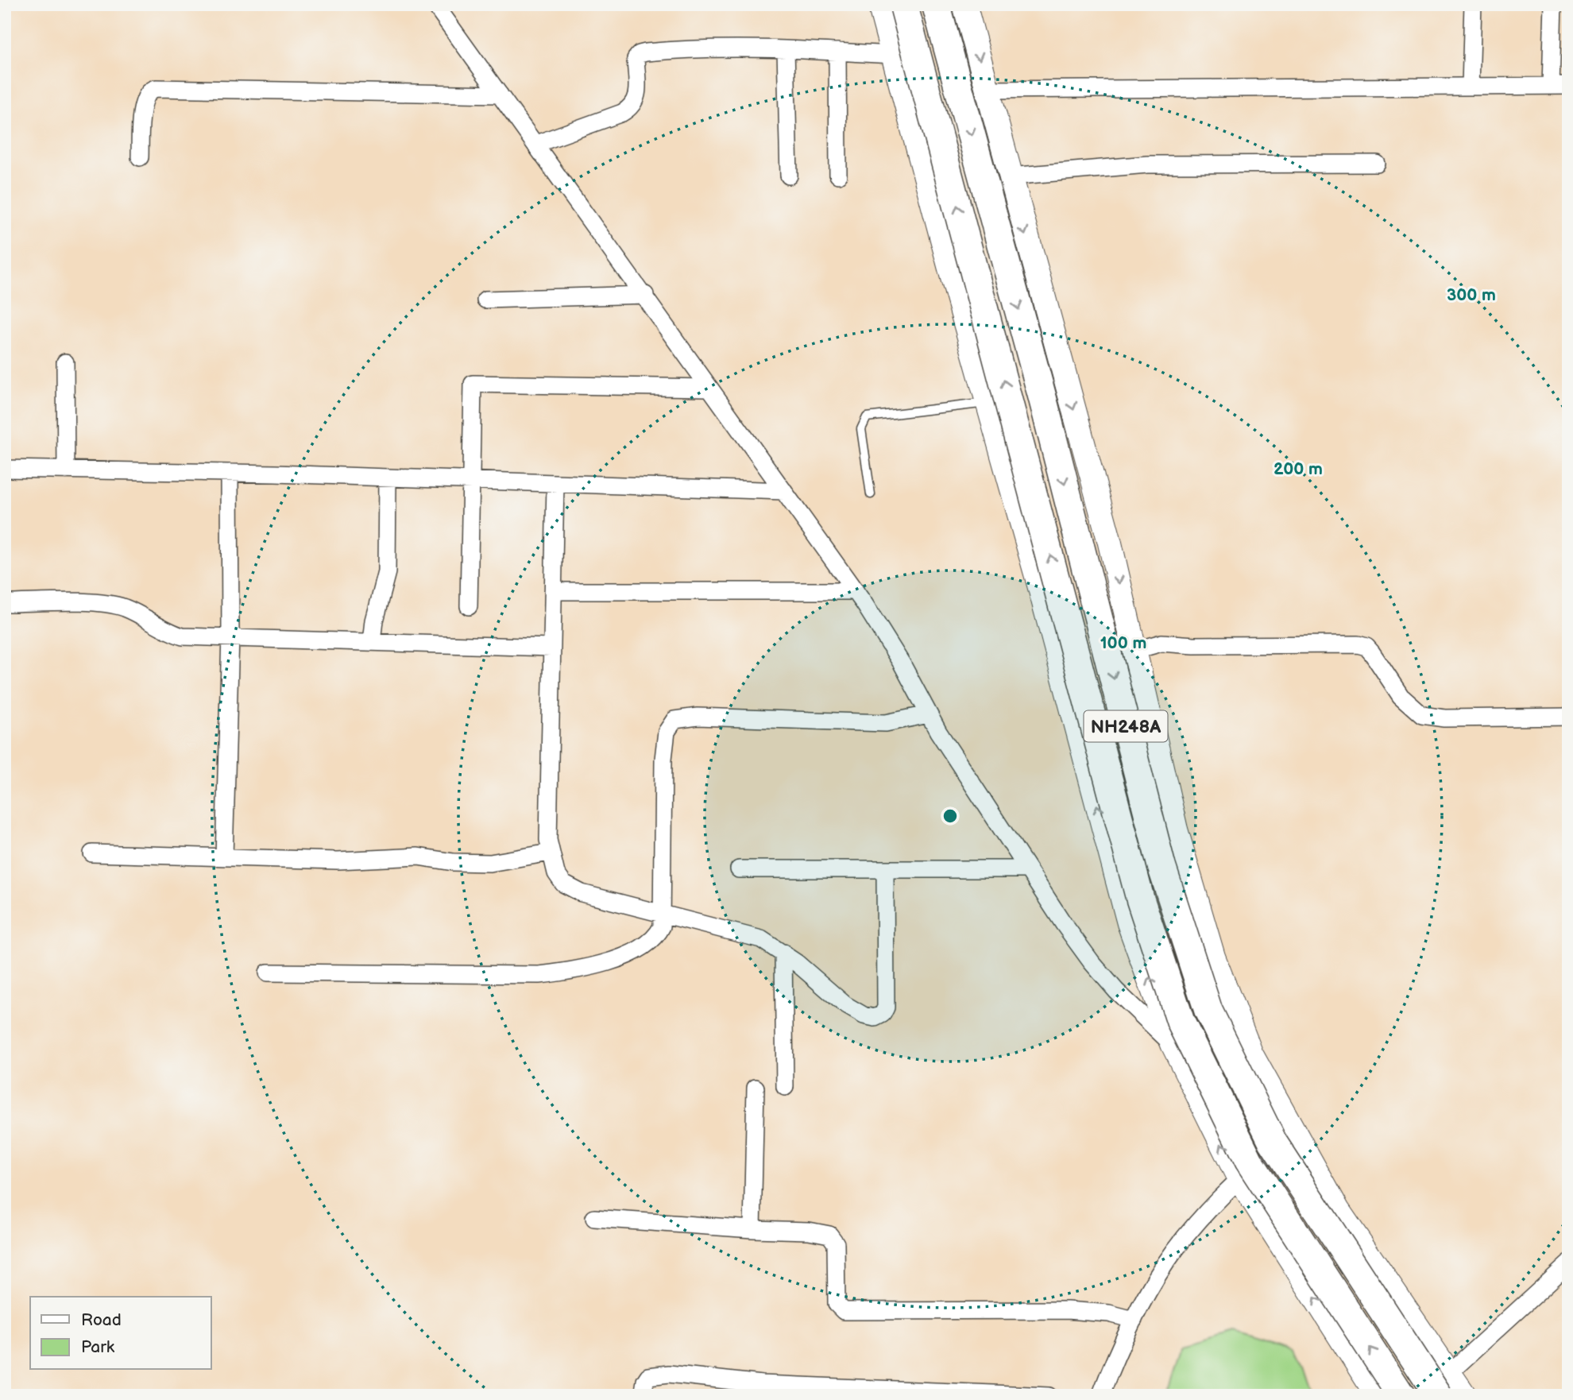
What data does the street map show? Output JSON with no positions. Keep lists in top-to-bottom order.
{
  "streets": {
    "highway": ["NH248A"]
  },
  "legend": ["Road", "Park"],
  "rings": ["300 m", "200 m", "100 m"]
}
